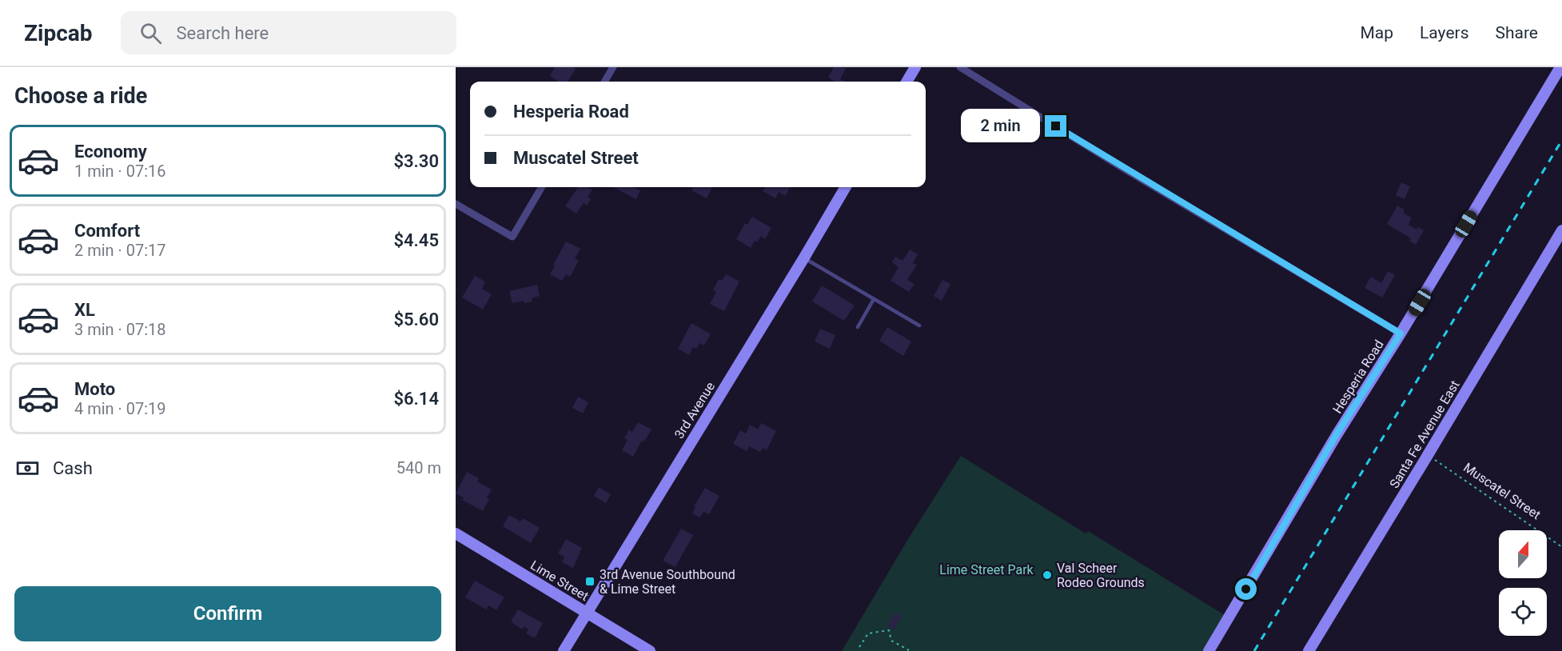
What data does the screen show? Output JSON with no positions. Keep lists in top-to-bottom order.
{
  "streets": {
    "street": [
      "Hesperia Road",
      "3rd Avenue",
      "Santa Fe Avenue East",
      "Lime Street"
    ],
    "path": ["Muscatel Street"]
  },
  "crossings": [
    ["3rd Avenue", "Lime Street"],
    ["Santa Fe Avenue East", "Muscatel Street"]
  ],
  "parks": ["Lime Street Park"],
  "places": {
    "other": ["Val Scheer Rodeo Grounds"],
    "transit": ["3rd Avenue Southbound & Lime Street"]
  },
  "north": "top",
  "page": {
    "header": "Zipcab",
    "search": "Search here",
    "nav": ["Map", "Layers", "Share"],
    "heading": "Choose a ride",
    "banner": ["Hesperia Road", "Muscatel Street"],
    "bubble": "2 min",
    "list": [
      {
        "name": "Economy",
        "note": "1 min · 07:16",
        "value": "$3.30"
      },
      {
        "name": "Comfort",
        "note": "2 min · 07:17",
        "value": "$4.45"
      },
      {
        "name": "XL",
        "note": "3 min · 07:18",
        "value": "$5.60"
      },
      {
        "name": "Moto",
        "note": "4 min · 07:19",
        "value": "$6.14"
      }
    ],
    "pay": ["Cash", "540 m"],
    "buttons": "Confirm"
  }
}
